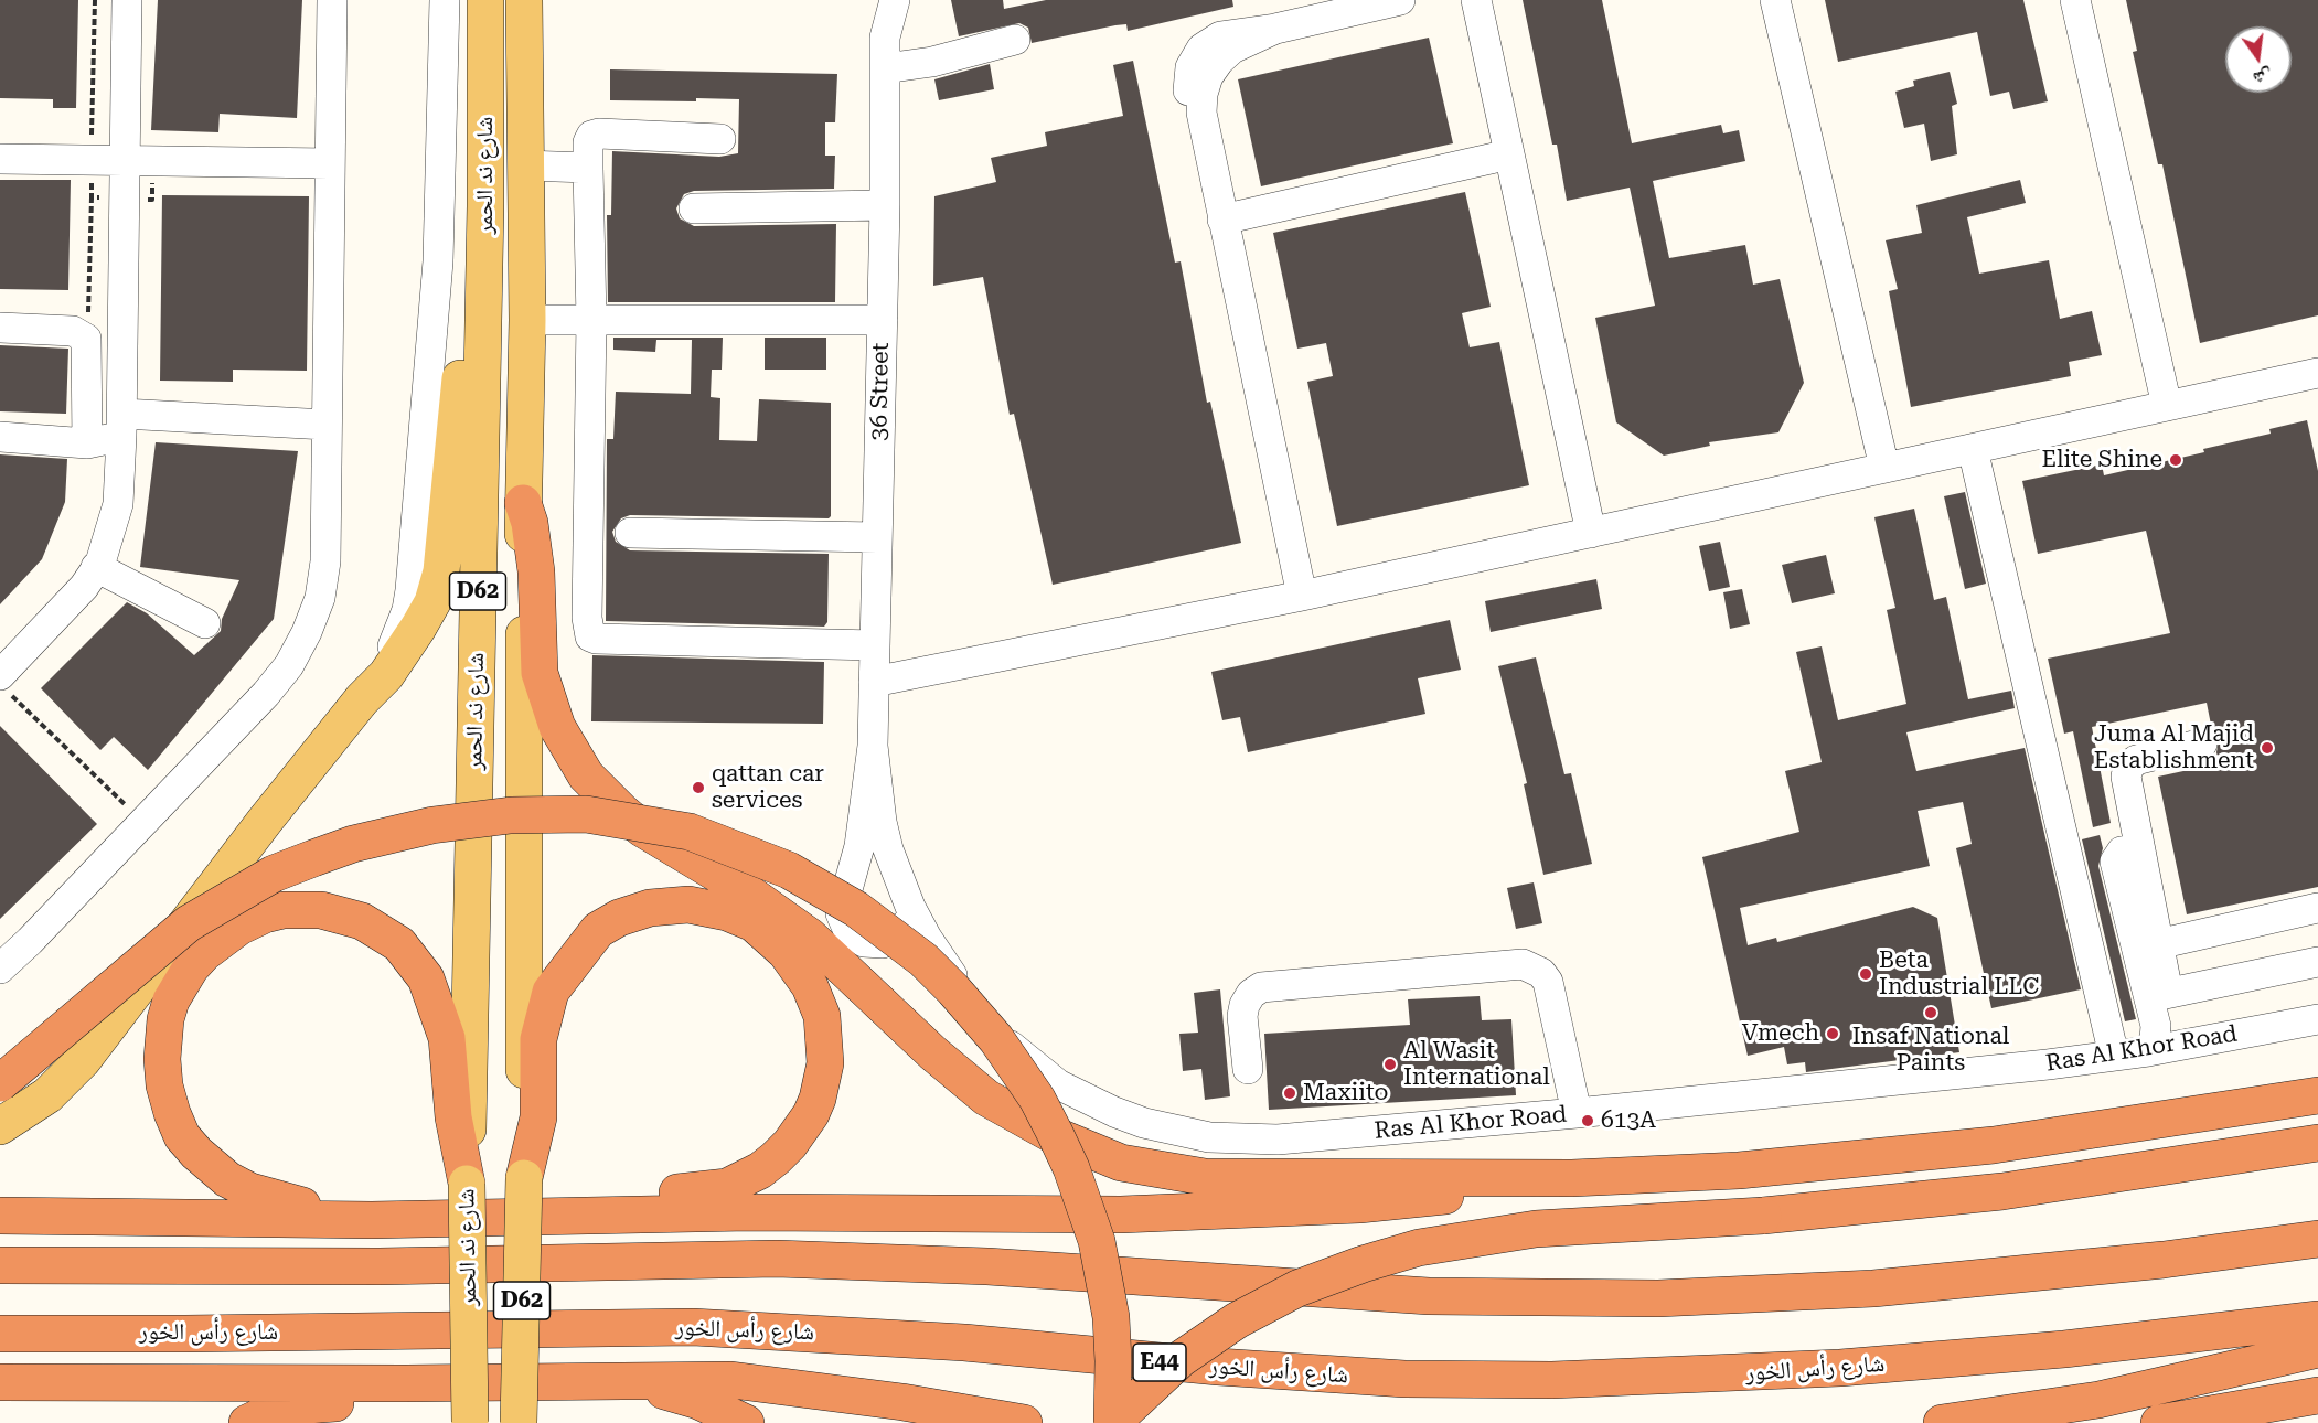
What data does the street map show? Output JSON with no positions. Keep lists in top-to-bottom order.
{
  "streets": {
    "highway": ["شارع رأس الخور", "E44"],
    "main road": ["شارع ند الحمر", "D62"],
    "street": ["36 Street", "Ras Al Khor Road"]
  },
  "crossings": [
    ["36 Street", "Ras Al Khor Road"]
  ],
  "places": [
    "Elite Shine",
    "Juma Al Majid Establishment",
    "qattan car services",
    "Beta Industrial LLC",
    "Insaf National Paints",
    "Vmech",
    "Al Wasit International",
    "Maxiito",
    "613A"
  ],
  "north": "bottom"
}
